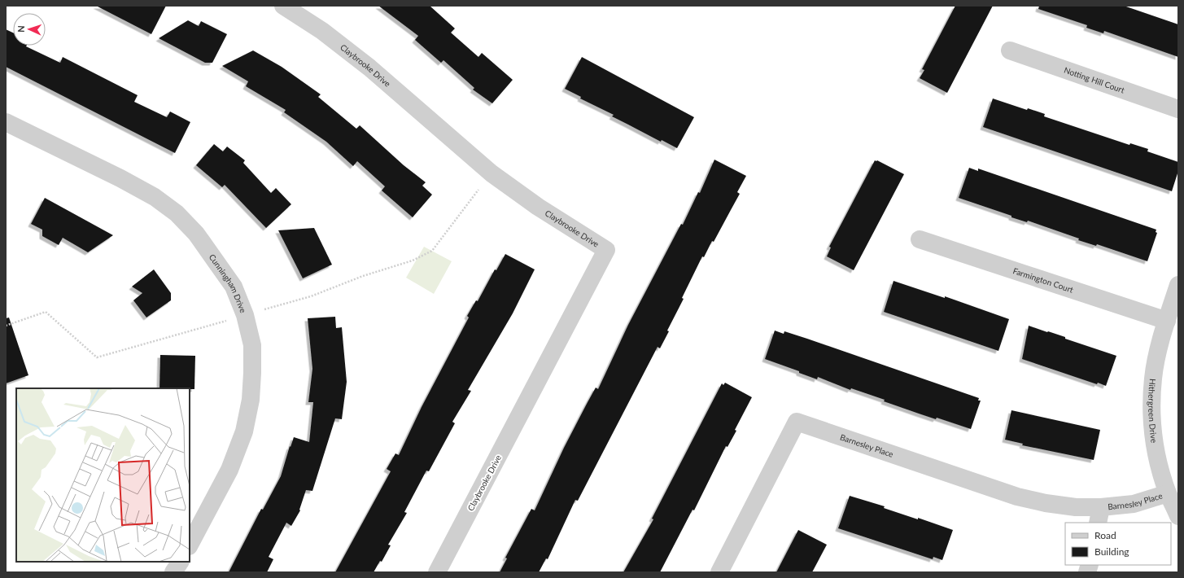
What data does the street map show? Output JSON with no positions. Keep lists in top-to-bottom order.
{
  "streets": {
    "street": [
      "Claybrooke Drive",
      "Notting Hill Court",
      "Farmington Court",
      "Cunningham Drive",
      "Hithergreen Drive",
      "Barnesley Place"
    ]
  },
  "crossings": [
    ["Farmington Court", "Hithergreen Drive"],
    ["Hithergreen Drive", "Barnesley Place"]
  ],
  "legend": ["Road", "Building"],
  "north": "left"
}
